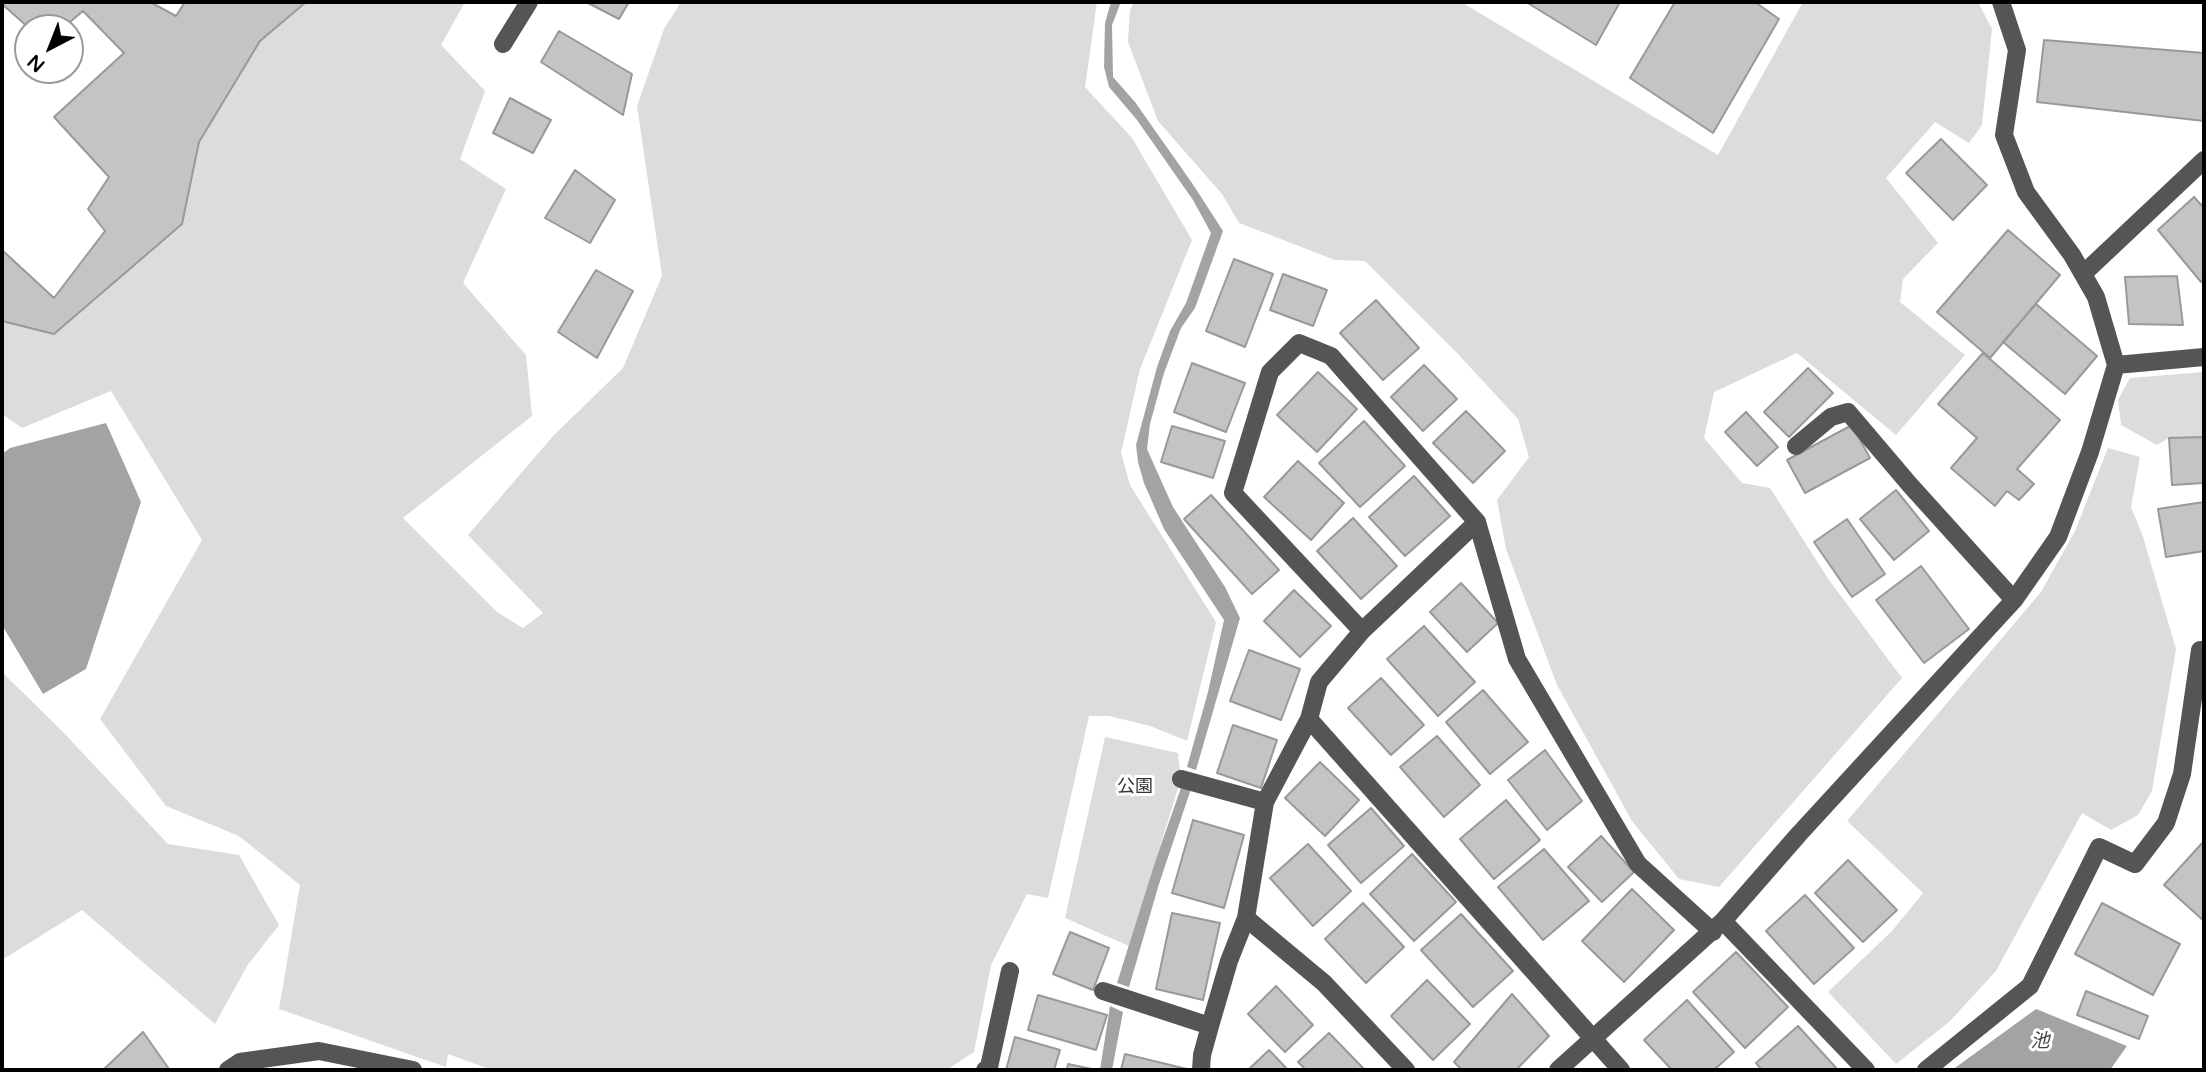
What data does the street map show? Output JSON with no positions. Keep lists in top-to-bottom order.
{
  "water": ["池"],
  "parks": ["公園"],
  "north": "bottom left"
}
